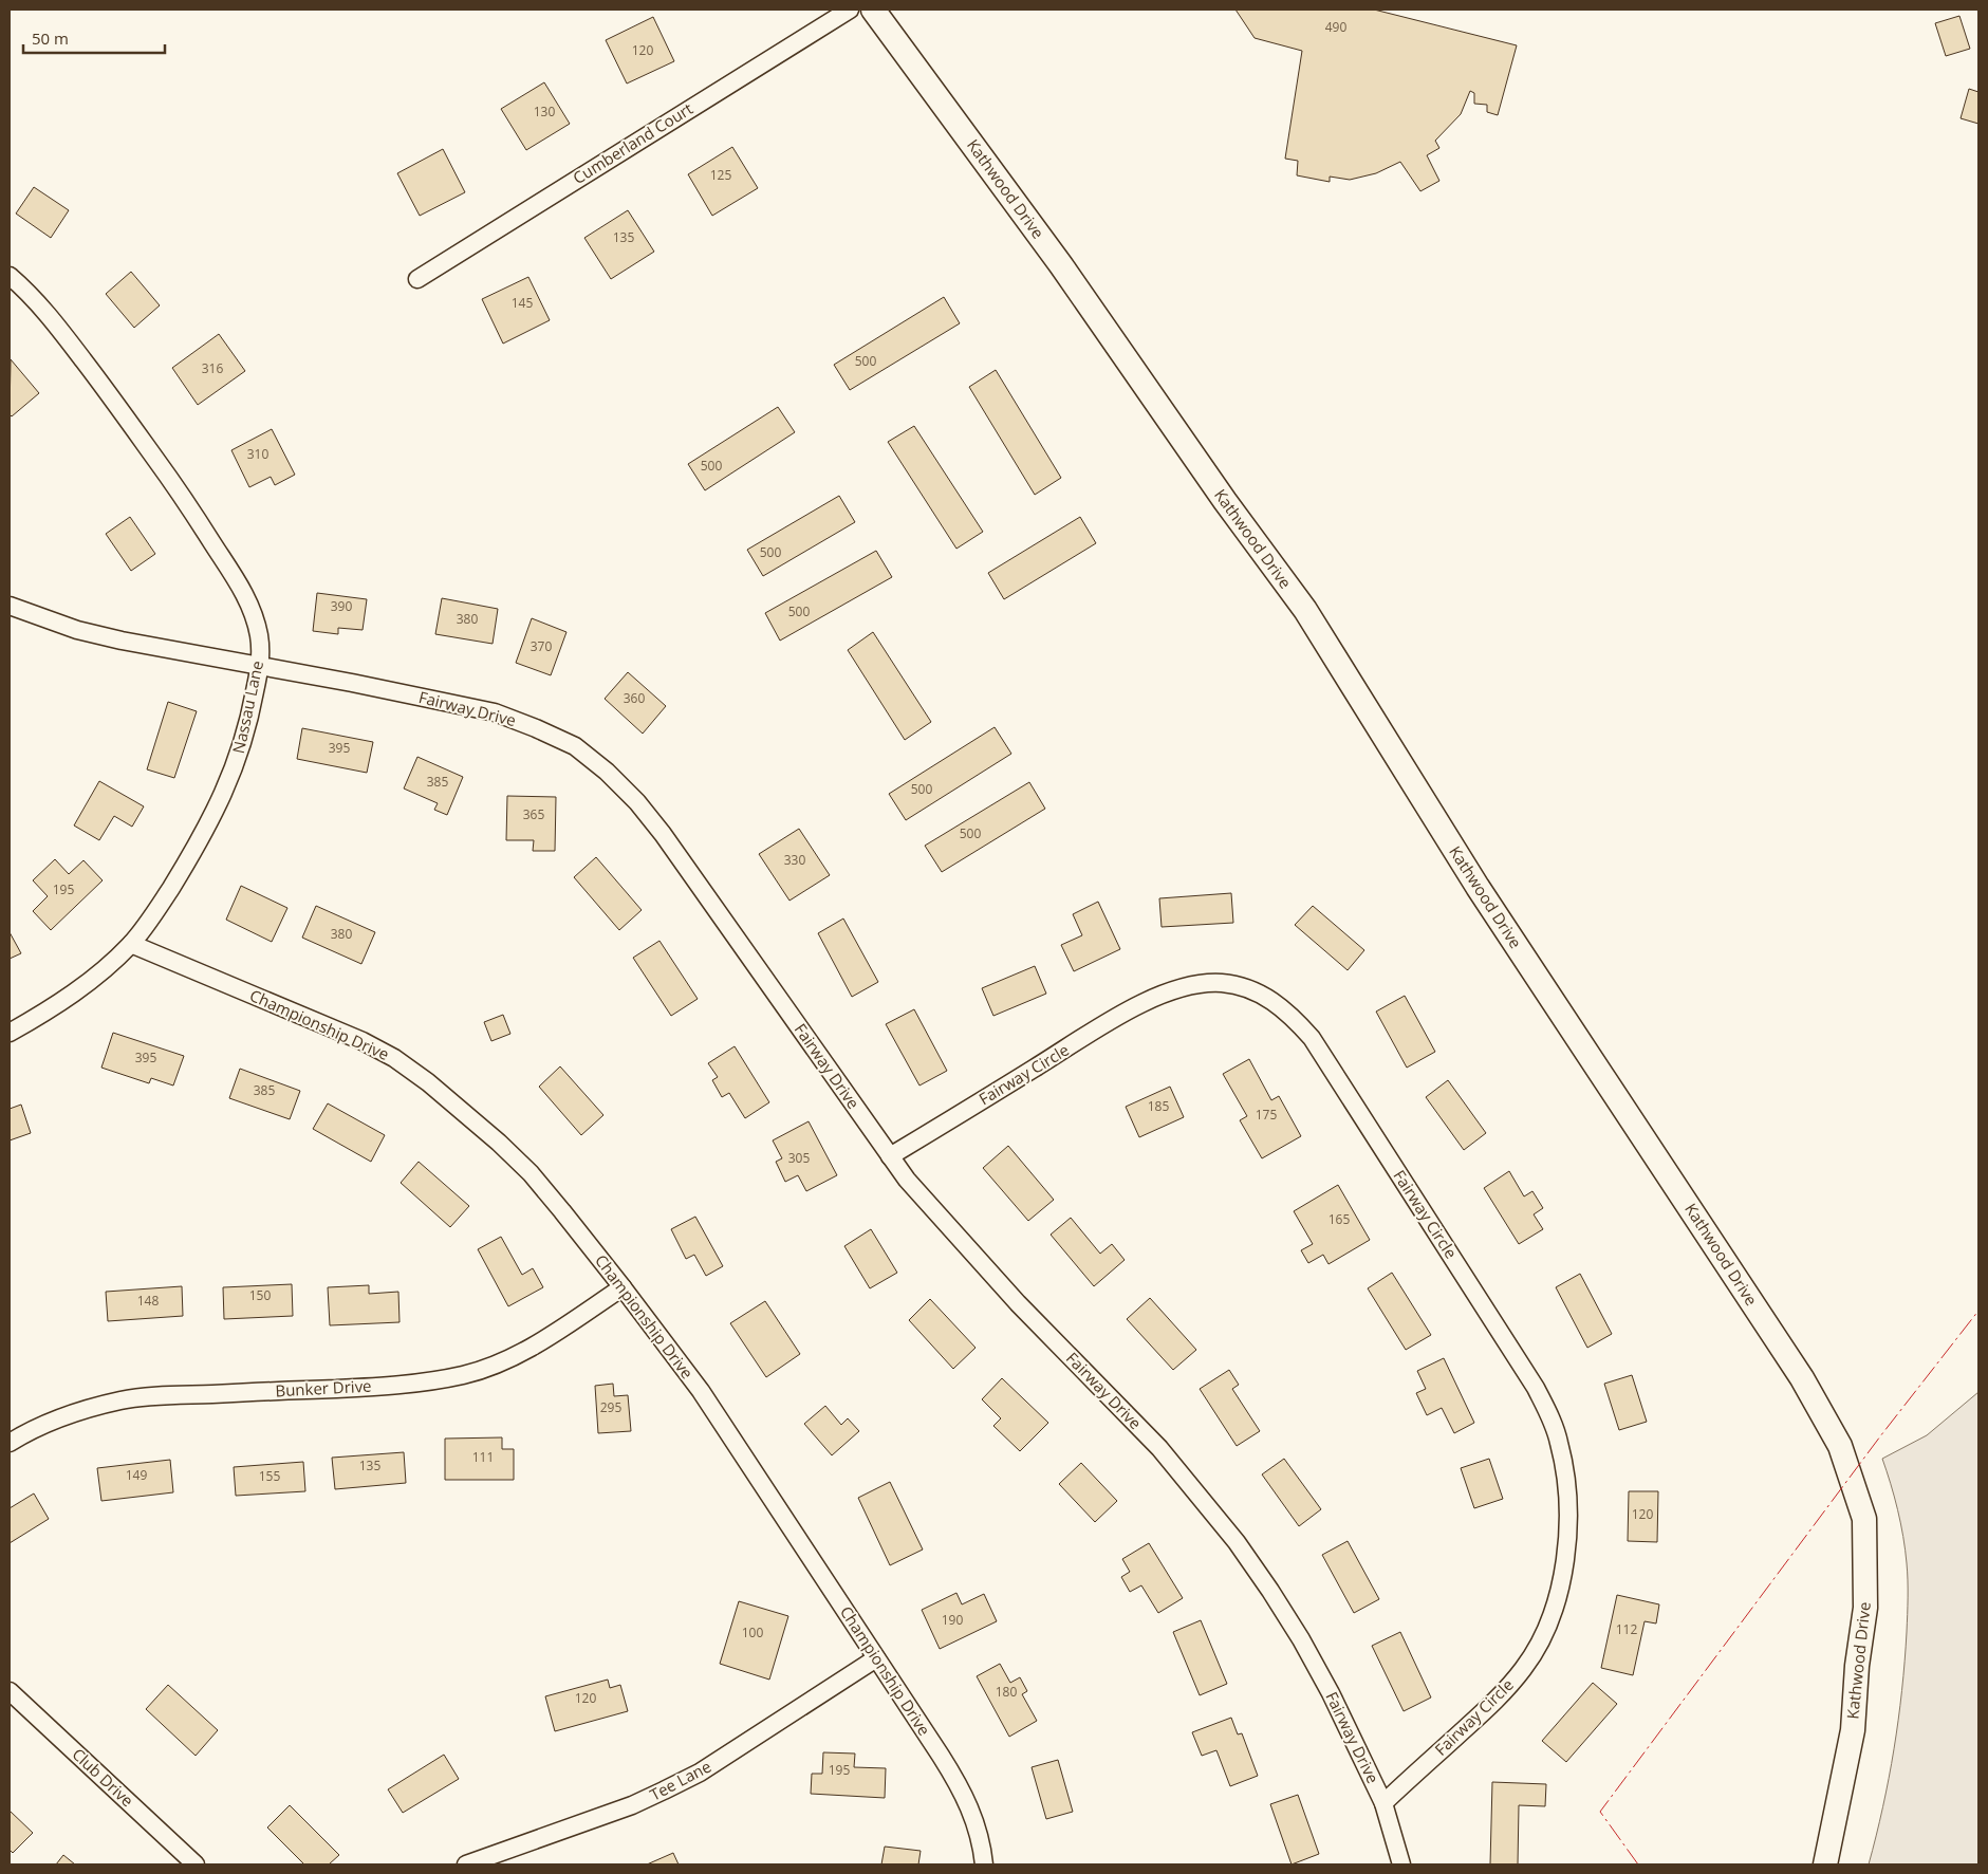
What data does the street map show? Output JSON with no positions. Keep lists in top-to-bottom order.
{
  "streets": {
    "street": [
      "Cumberland Court",
      "Kathwood Drive",
      "Nassau Lane",
      "Fairway Drive",
      "Championship Drive",
      "Fairway Circle",
      "Bunker Drive",
      "Club Drive",
      "Tee Lane"
    ]
  },
  "crossings": [
    ["Nassau Lane", "Fairway Drive"],
    ["Nassau Lane", "Championship Drive"],
    ["Fairway Drive", "Fairway Circle"],
    ["Championship Drive", "Bunker Drive"],
    ["Championship Drive", "Tee Lane"]
  ],
  "house_numbers": [
    "490",
    "120",
    "130",
    "125",
    "135",
    "145",
    "500",
    "316",
    "310",
    "500",
    "500",
    "390",
    "500",
    "380",
    "370",
    "360",
    "395",
    "385",
    "500",
    "365",
    "500",
    "330",
    "195",
    "380",
    "395",
    "385",
    "185",
    "175",
    "305",
    "165",
    "150",
    "148",
    "295",
    "111",
    "135",
    "149",
    "155",
    "120",
    "190",
    "112",
    "100",
    "180",
    "120",
    "195"
  ],
  "scale_bar": "50 m"
}
